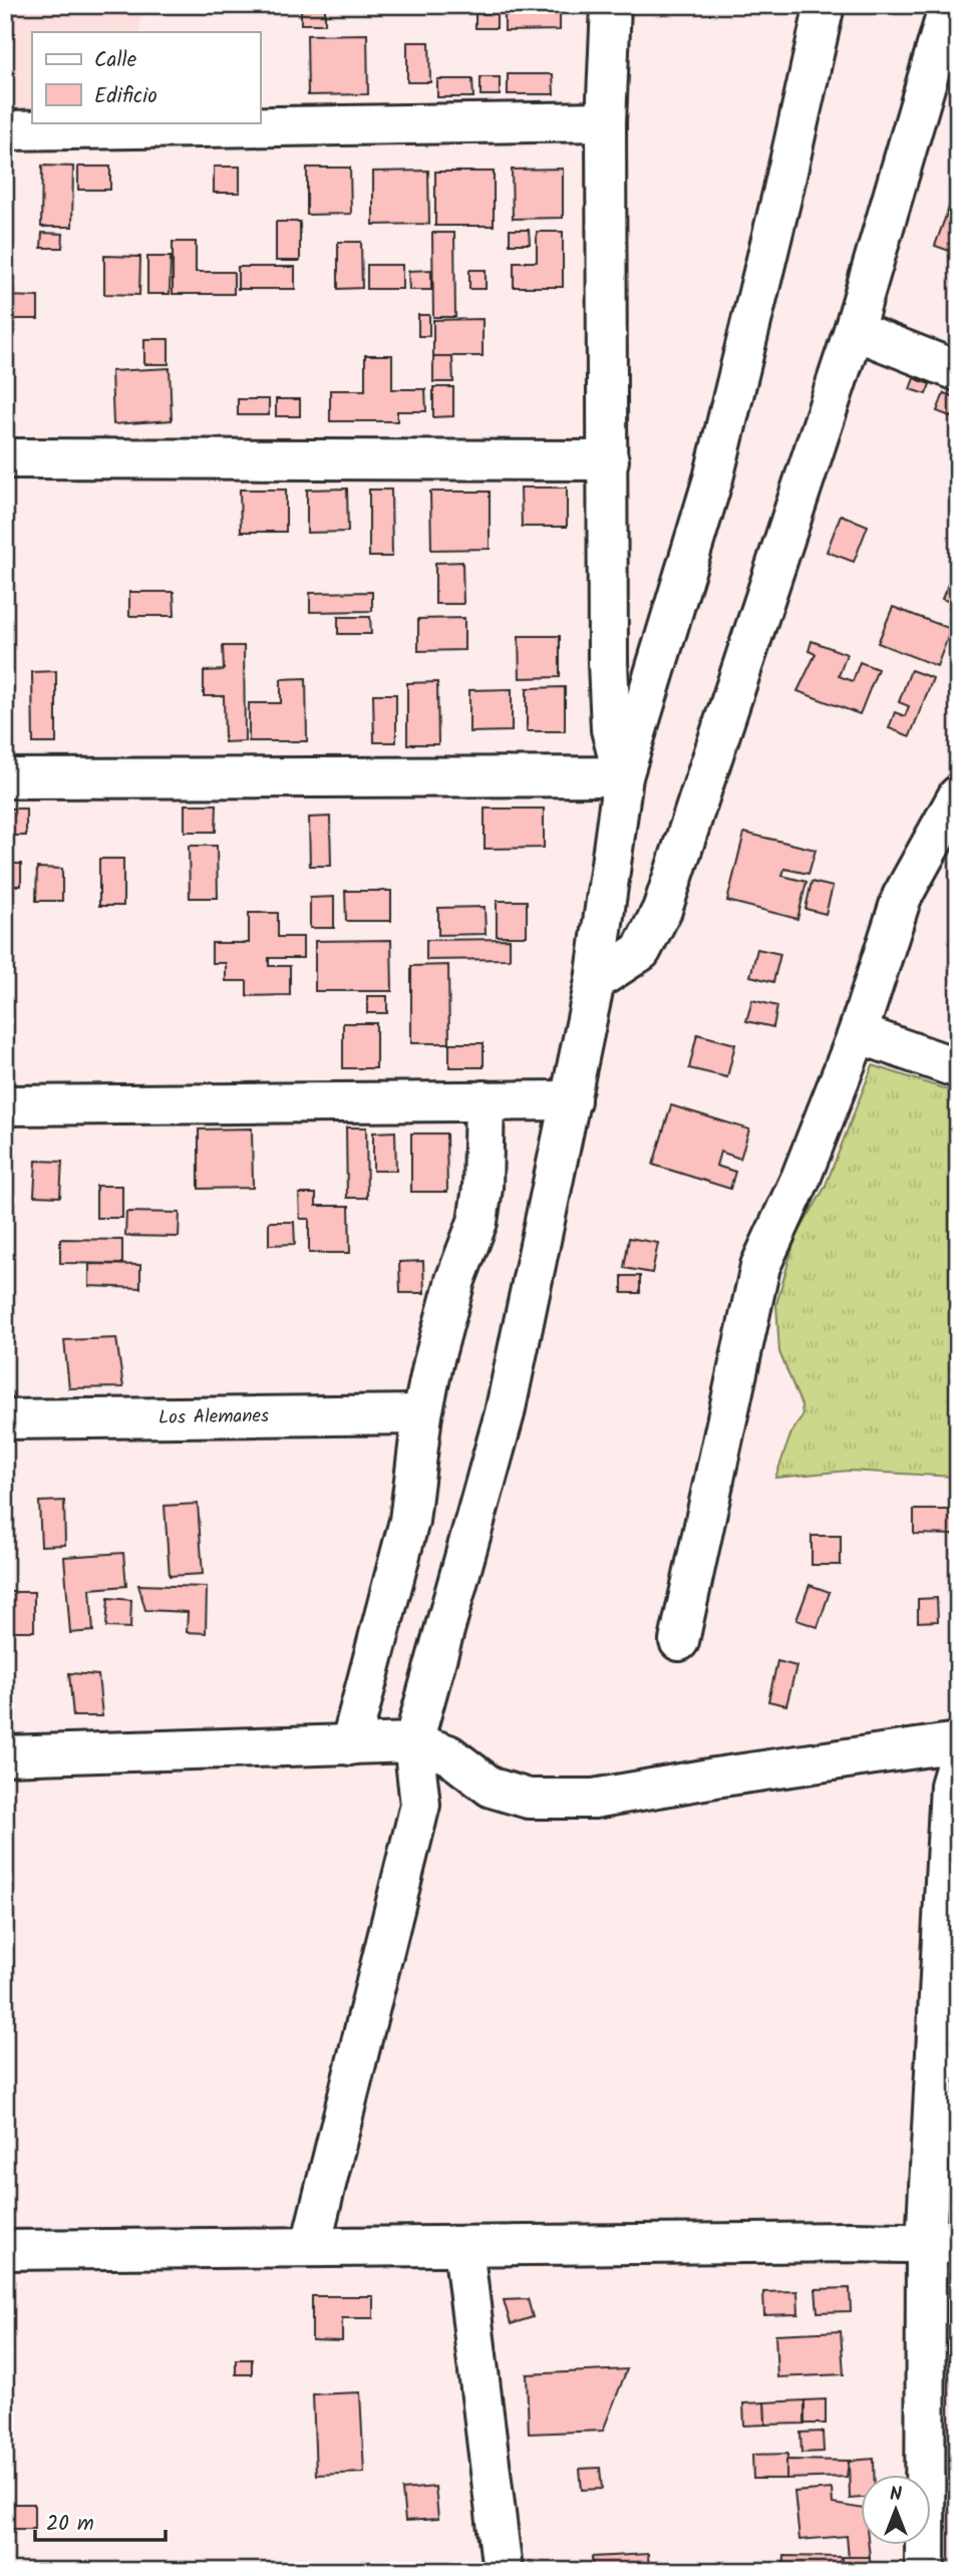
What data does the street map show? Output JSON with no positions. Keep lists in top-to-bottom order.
{
  "streets": {
    "street": ["Los Alemanes"]
  },
  "legend": ["Calle", "Edificio"],
  "scale_bar": "20 m",
  "north": "top"
}
